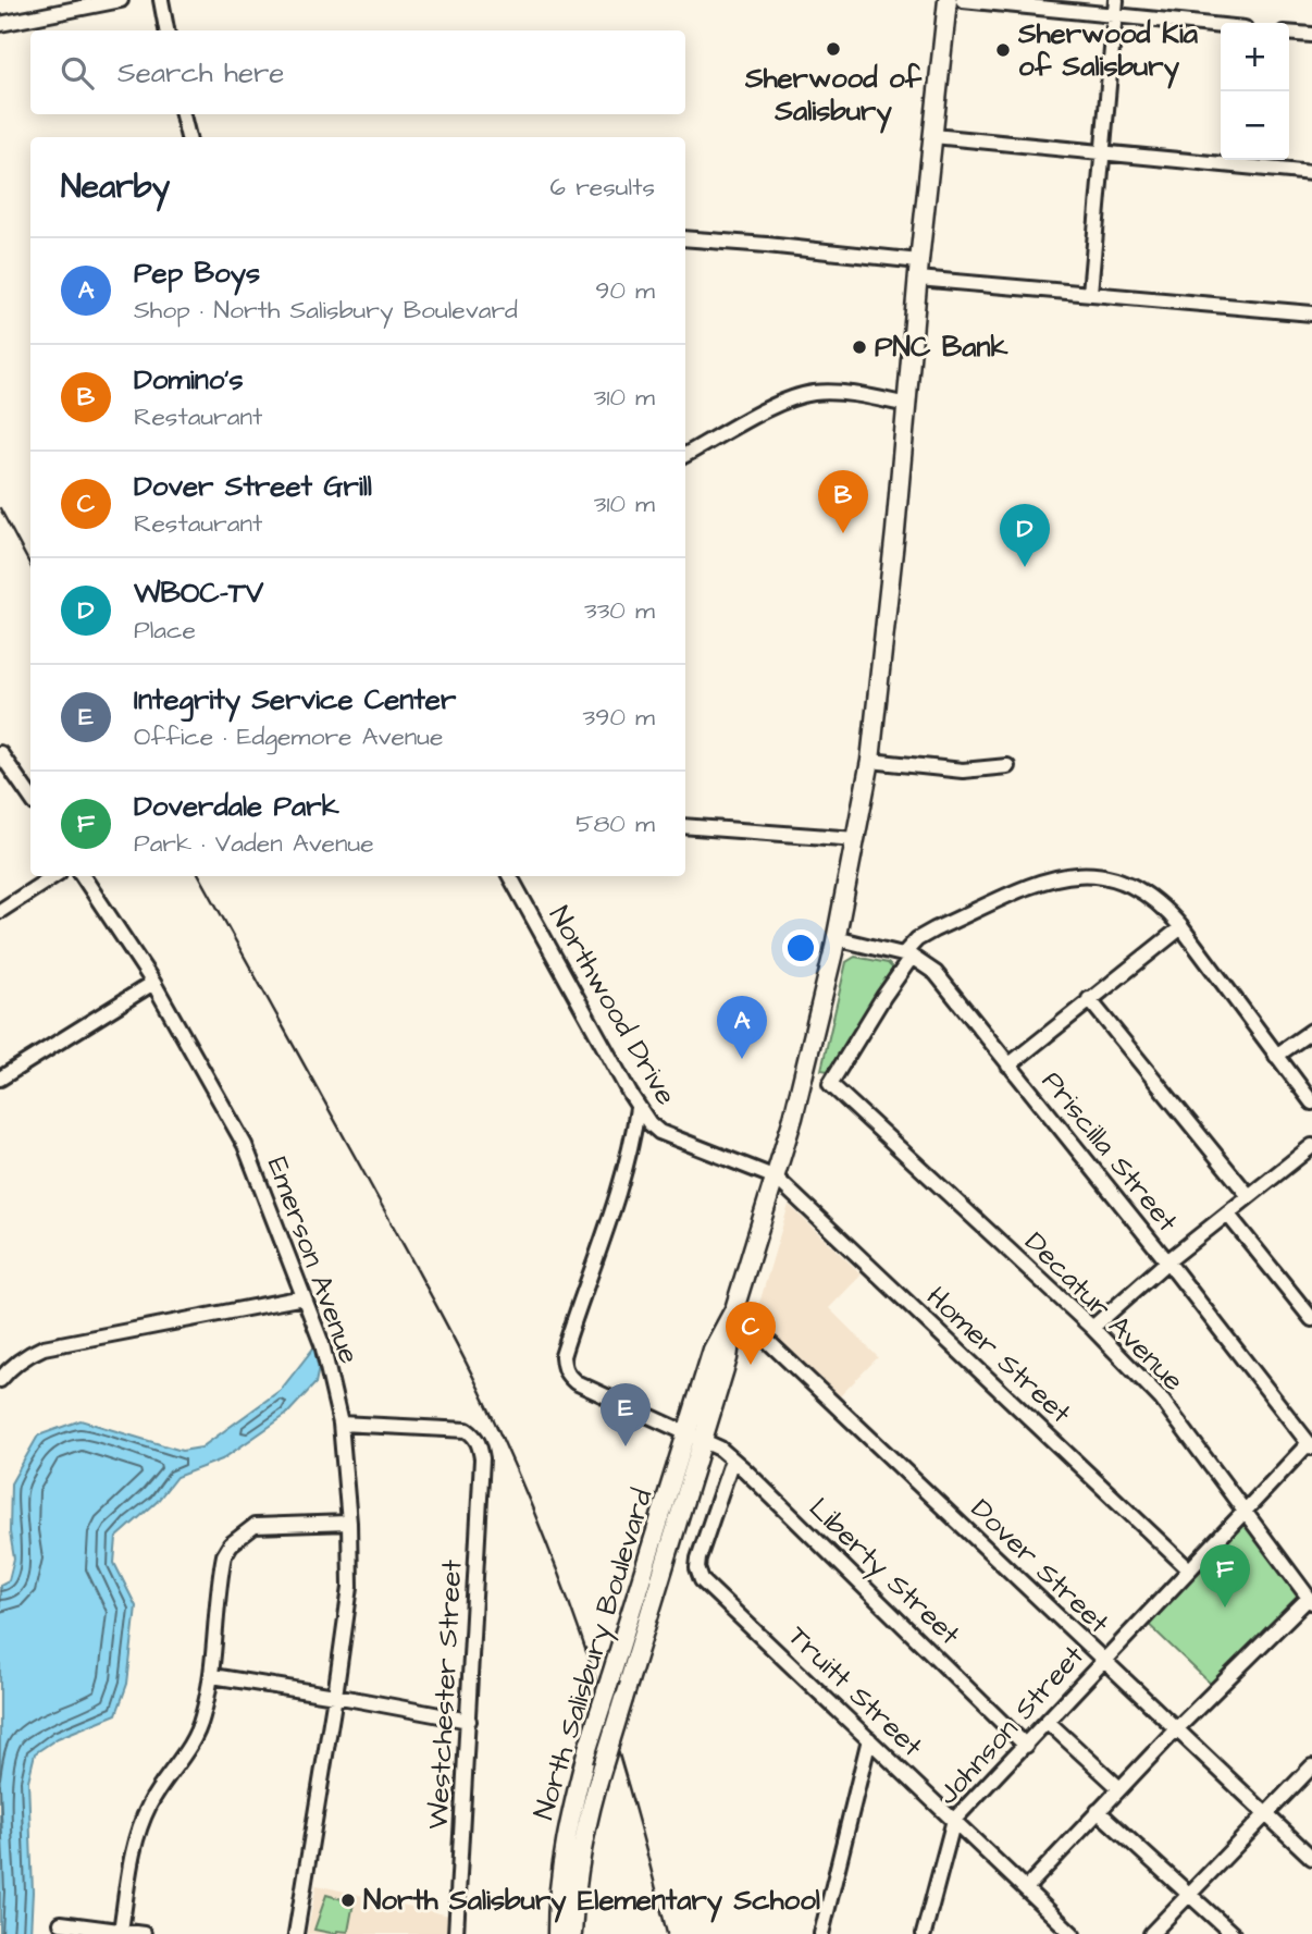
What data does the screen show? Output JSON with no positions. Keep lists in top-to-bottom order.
{
  "streets": {
    "main road": ["North Salisbury Boulevard"],
    "street": [
      "Northwood Drive",
      "Priscilla Street",
      "Emerson Avenue",
      "Decatur Avenue",
      "Homer Street",
      "Dover Street",
      "Liberty Street",
      "Truitt Street",
      "Westchester Street",
      "Johnson Street"
    ]
  },
  "crossings": [
    ["Northwood Drive", "Homer Street"],
    ["Northwood Drive", "Liberty Street"],
    ["Northwood Drive", "North Salisbury Boulevard"],
    ["Priscilla Street", "Decatur Avenue"],
    ["Priscilla Street", "North Salisbury Boulevard"],
    ["Priscilla Street", "Johnson Street"],
    ["Emerson Avenue", "Westchester Street"],
    ["Decatur Avenue", "Johnson Street"],
    ["Homer Street", "North Salisbury Boulevard"],
    ["Homer Street", "Johnson Street"],
    ["Dover Street", "North Salisbury Boulevard"],
    ["Dover Street", "Johnson Street"],
    ["Liberty Street", "North Salisbury Boulevard"],
    ["Liberty Street", "Truitt Street"],
    ["Liberty Street", "Johnson Street"],
    ["Truitt Street", "Johnson Street"]
  ],
  "places": [
    "Sherwood of Salisbury",
    "Sherwood Kia of Salisbury",
    "PNC Bank",
    "North Salisbury Elementary School"
  ],
  "page": {
    "map_buttons": ["+", "−"],
    "search": "Search here",
    "heading": ["Nearby", "6 results"],
    "list": [
      {
        "mark": "A",
        "name": "Pep Boys",
        "note": "Shop · North Salisbury Boulevard",
        "value": "90 m"
      },
      {
        "mark": "B",
        "name": "Domino's",
        "note": "Restaurant",
        "value": "310 m"
      },
      {
        "mark": "C",
        "name": "Dover Street Grill",
        "note": "Restaurant",
        "value": "310 m"
      },
      {
        "mark": "D",
        "name": "WBOC-TV",
        "note": "Place",
        "value": "330 m"
      },
      {
        "mark": "E",
        "name": "Integrity Service Center",
        "note": "Office · Edgemore Avenue",
        "value": "390 m"
      },
      {
        "mark": "F",
        "name": "Doverdale Park",
        "note": "Park · Vaden Avenue",
        "value": "580 m"
      }
    ],
    "pins": [
      "B",
      "D",
      "A",
      "C",
      "E",
      "F"
    ]
  }
}
